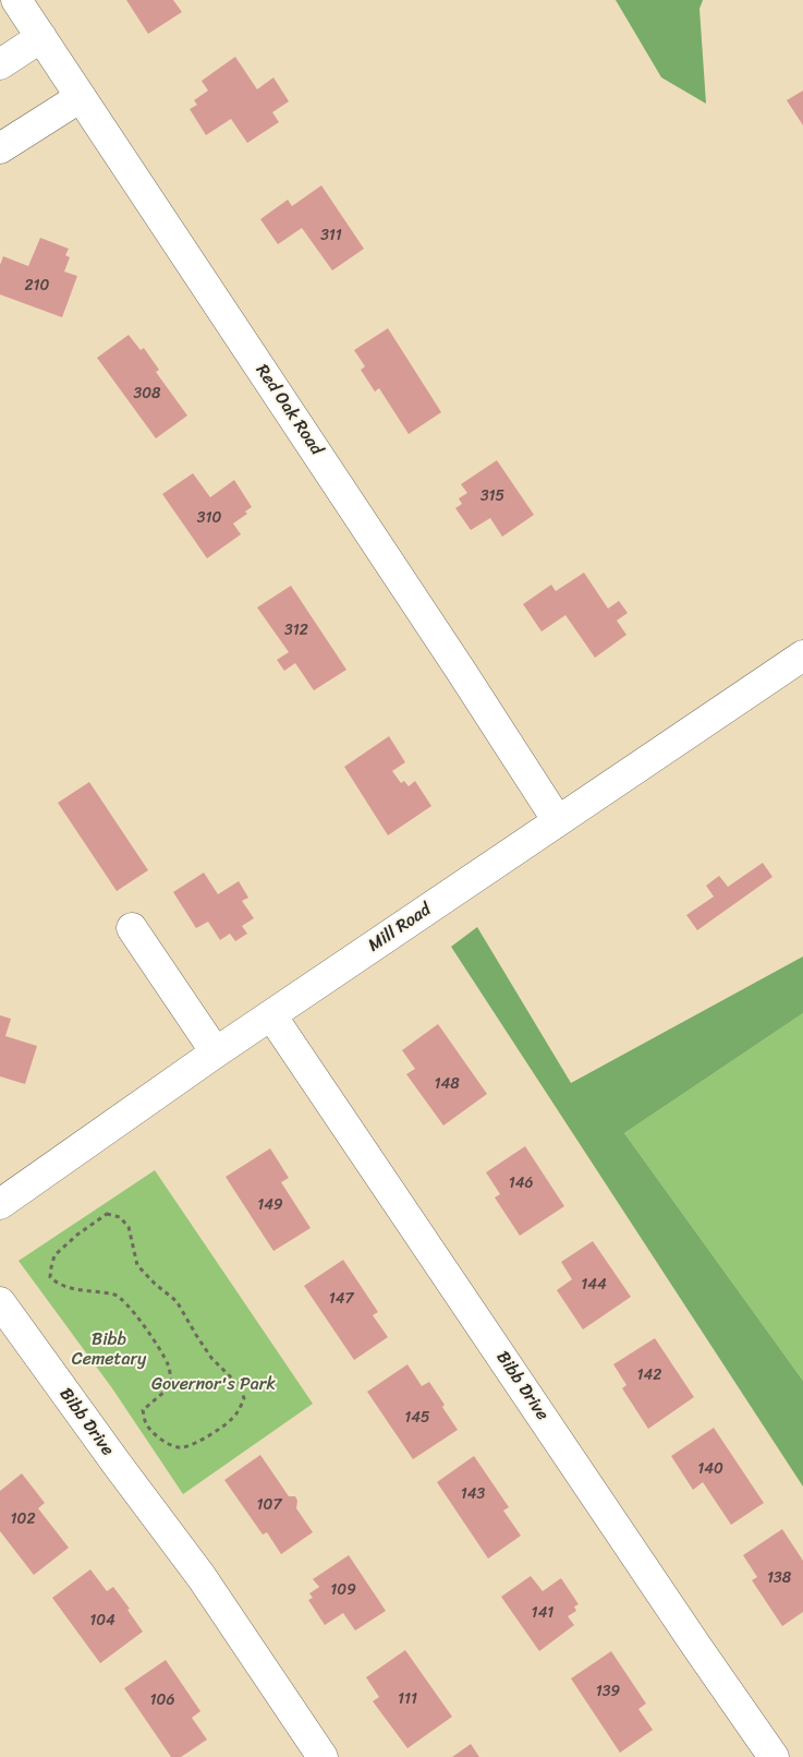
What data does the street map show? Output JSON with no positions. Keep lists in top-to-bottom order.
{
  "streets": {
    "street": ["Red Oak Road", "Mill Road", "Bibb Drive"]
  },
  "crossings": [
    ["Red Oak Road", "Mill Road"],
    ["Mill Road", "Bibb Drive"]
  ],
  "parks": ["Bibb Cemetary", "Governor's Park"],
  "house_numbers": [
    "311",
    "210",
    "308",
    "315",
    "310",
    "312",
    "148",
    "146",
    "149",
    "144",
    "147",
    "142",
    "145",
    "140",
    "143",
    "107",
    "102",
    "138",
    "109",
    "141",
    "104",
    "139",
    "111",
    "106"
  ]
}
